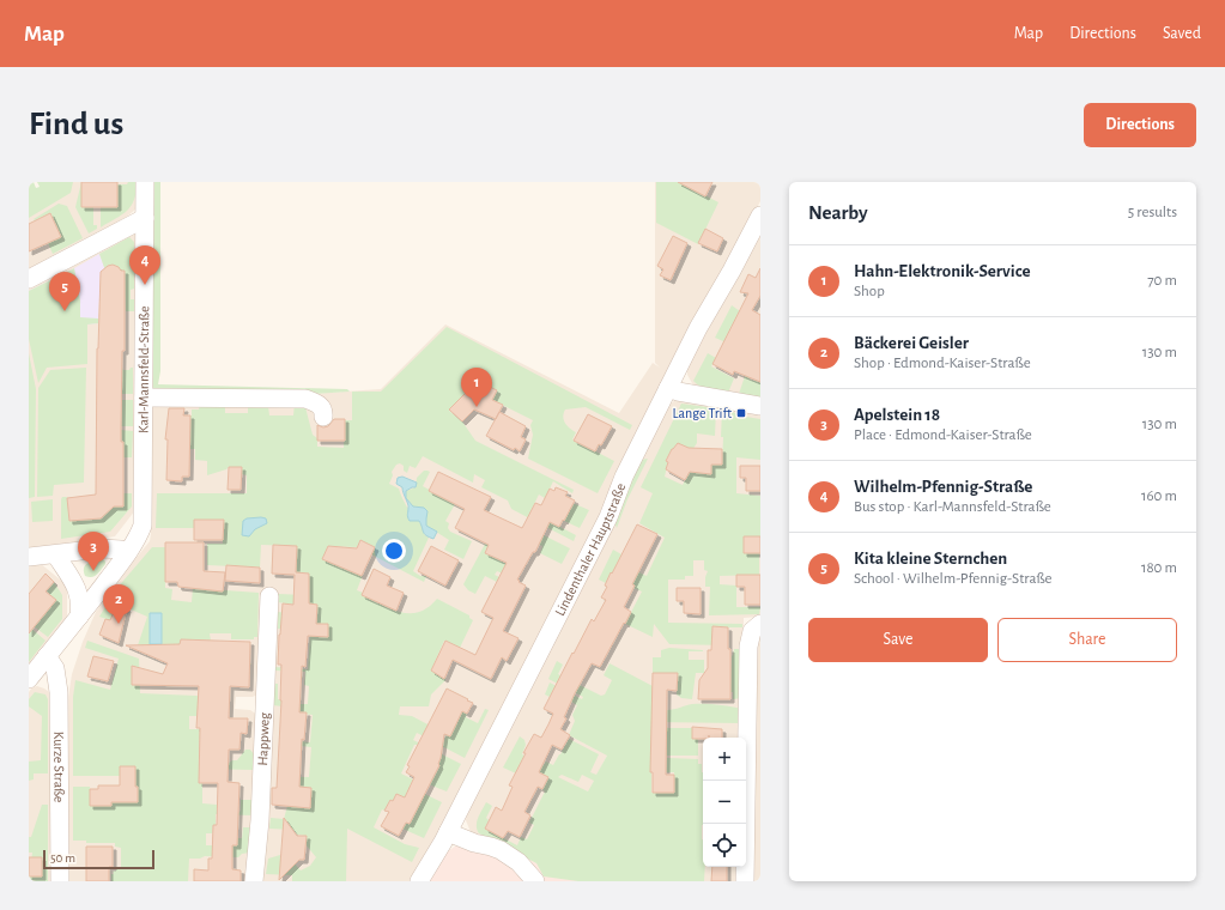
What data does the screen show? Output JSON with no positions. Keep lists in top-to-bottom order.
{
  "streets": {
    "street": [
      "Karl-Mannsfeld-Straße",
      "Lindenthaler Hauptstraße",
      "Happweg",
      "Kurze Straße"
    ]
  },
  "crossings": [
    ["Karl-Mannsfeld-Straße", "Kurze Straße"]
  ],
  "places": {
    "transit": ["Lange Trift"]
  },
  "scale_bar": "50 m",
  "page": {
    "header": "Map",
    "nav": ["Map", "Directions", "Saved"],
    "buttons": [
      "Directions",
      ["Save", "Share"]
    ],
    "title": "Find us",
    "heading": ["Nearby", "5 results"],
    "list": [
      {
        "mark": "1",
        "name": "Hahn-Elektronik-Service",
        "note": "Shop",
        "value": "70 m"
      },
      {
        "mark": "2",
        "name": "Bäckerei Geisler",
        "note": "Shop · Edmond-Kaiser-Straße",
        "value": "130 m"
      },
      {
        "mark": "3",
        "name": "Apelstein 18",
        "note": "Place · Edmond-Kaiser-Straße",
        "value": "130 m"
      },
      {
        "mark": "4",
        "name": "Wilhelm-Pfennig-Straße",
        "note": "Bus stop · Karl-Mannsfeld-Straße",
        "value": "160 m"
      },
      {
        "mark": "5",
        "name": "Kita kleine Sternchen",
        "note": "School · Wilhelm-Pfennig-Straße",
        "value": "180 m"
      }
    ],
    "pins": [
      "4",
      "5",
      "1",
      "3",
      "2"
    ],
    "map_buttons": ["+", "−"],
    "scale": "50 m"
  }
}
